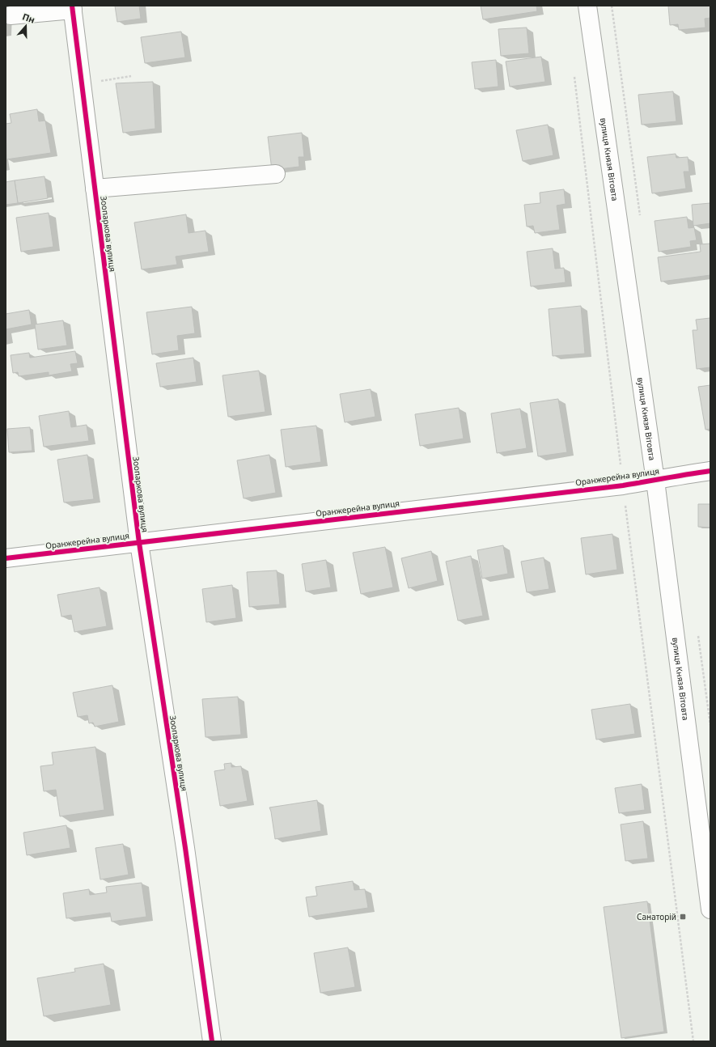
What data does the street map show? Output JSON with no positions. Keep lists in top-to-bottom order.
{
  "streets": {
    "street": ["вулиця Князя Вітовта", "Зоопаркова вулиця", "Оранжерейна вулиця"]
  },
  "crossings": [
    ["вулиця Князя Вітовта", "Оранжерейна вулиця"],
    ["Зоопаркова вулиця", "Оранжерейна вулиця"]
  ],
  "places": {
    "transit": ["Санаторій"]
  },
  "north": "top"
}
